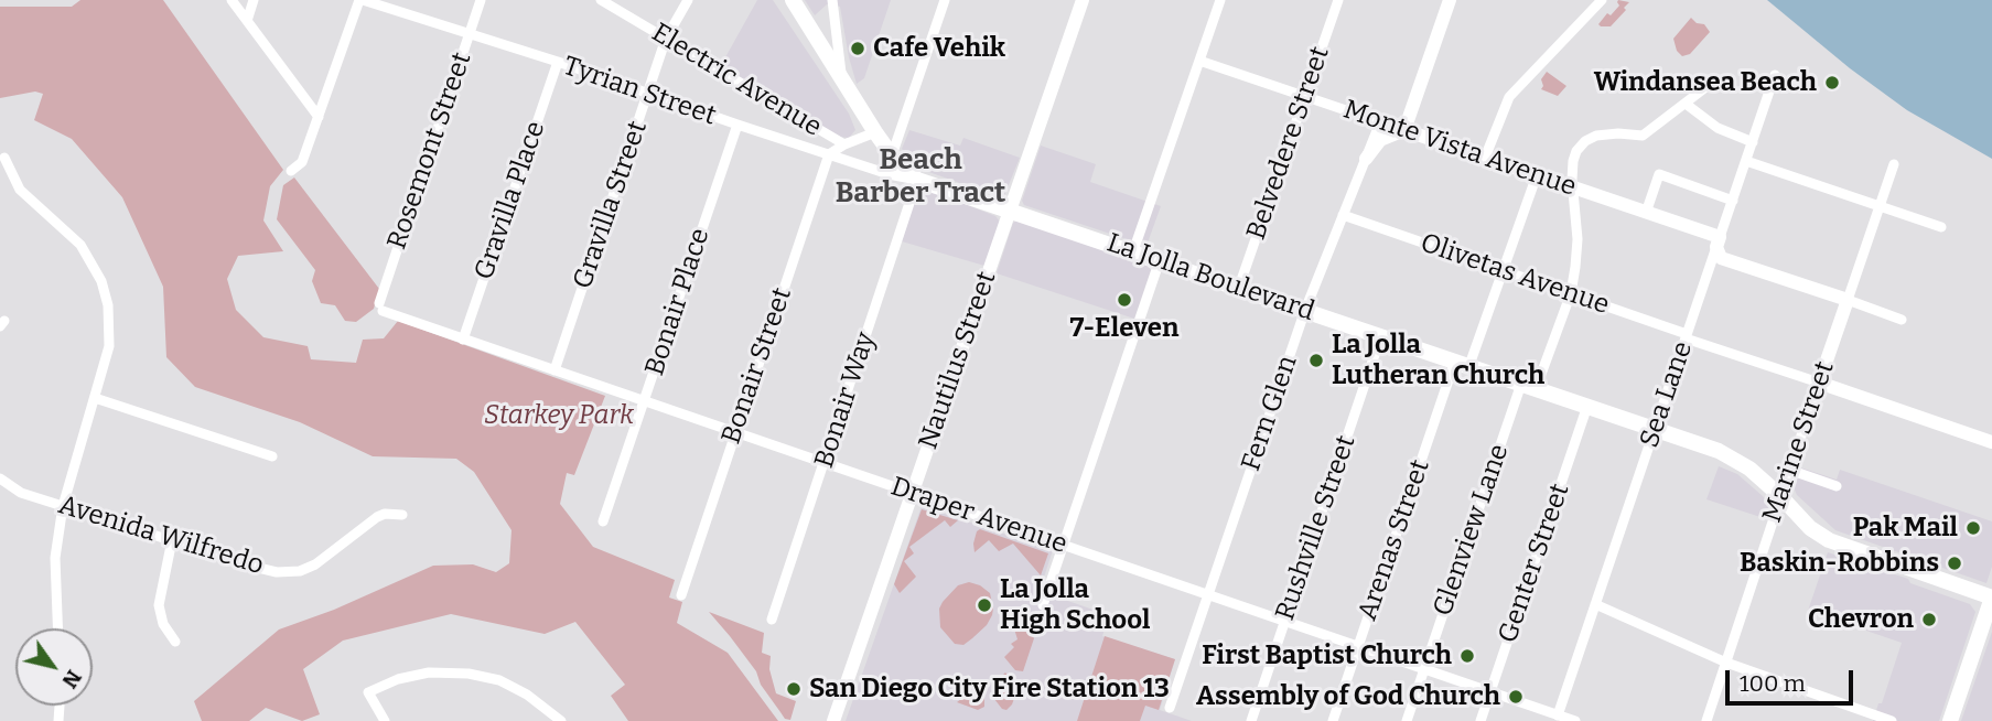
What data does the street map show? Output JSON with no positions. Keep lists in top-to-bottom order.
{
  "streets": {
    "main road": ["La Jolla Boulevard"],
    "street": [
      "Electric Avenue",
      "Tyrian Street",
      "Belvedere Street",
      "Monte Vista Avenue",
      "Rosemont Street",
      "Gravilla Place",
      "Gravilla Street",
      "Olivetas Avenue",
      "Bonair Place",
      "Nautilus Street",
      "Bonair Street",
      "Sea Lane",
      "Bonair Way",
      "Fern Glen",
      "Marine Street",
      "Draper Avenue",
      "Rushville Street",
      "Glenview Lane",
      "Avenida Wilfredo",
      "Arenas Street",
      "Genter Street"
    ]
  },
  "crossings": [
    ["Electric Avenue", "Gravilla Street"],
    ["Electric Avenue", "La Jolla Boulevard"],
    ["Tyrian Street", "Rosemont Street"],
    ["Tyrian Street", "Gravilla Place"],
    ["Tyrian Street", "Gravilla Street"],
    ["Tyrian Street", "La Jolla Boulevard"],
    ["Tyrian Street", "Bonair Place"],
    ["Tyrian Street", "Bonair Street"],
    ["Tyrian Street", "Bonair Way"],
    ["Belvedere Street", "Monte Vista Avenue"],
    ["Belvedere Street", "La Jolla Boulevard"],
    ["Monte Vista Avenue", "Sea Lane"],
    ["Monte Vista Avenue", "Fern Glen"],
    ["Monte Vista Avenue", "Marine Street"],
    ["Monte Vista Avenue", "Glenview Lane"],
    ["Monte Vista Avenue", "Arenas Street"],
    ["Rosemont Street", "Draper Avenue"],
    ["Gravilla Place", "Draper Avenue"],
    ["Gravilla Street", "Draper Avenue"],
    ["Olivetas Avenue", "Sea Lane"],
    ["Olivetas Avenue", "Fern Glen"],
    ["Olivetas Avenue", "Marine Street"],
    ["Olivetas Avenue", "Glenview Lane"],
    ["Olivetas Avenue", "Arenas Street"],
    ["La Jolla Boulevard", "Nautilus Street"],
    ["La Jolla Boulevard", "Sea Lane"],
    ["La Jolla Boulevard", "Bonair Way"],
    ["La Jolla Boulevard", "Fern Glen"],
    ["La Jolla Boulevard", "Marine Street"],
    ["La Jolla Boulevard", "Rushville Street"],
    ["La Jolla Boulevard", "Glenview Lane"],
    ["La Jolla Boulevard", "Arenas Street"],
    ["La Jolla Boulevard", "Genter Street"],
    ["Bonair Place", "Draper Avenue"],
    ["Nautilus Street", "Draper Avenue"],
    ["Bonair Street", "Draper Avenue"],
    ["Sea Lane", "Draper Avenue"],
    ["Bonair Way", "Draper Avenue"],
    ["Fern Glen", "Draper Avenue"],
    ["Draper Avenue", "Rushville Street"],
    ["Draper Avenue", "Glenview Lane"],
    ["Draper Avenue", "Arenas Street"],
    ["Draper Avenue", "Genter Street"]
  ],
  "districts": ["Beach Barber Tract"],
  "parks": ["Starkey Park"],
  "places": [
    "Cafe Vehik",
    "Windansea Beach",
    "7-Eleven",
    "La Jolla Lutheran Church",
    "Pak Mail",
    "Baskin-Robbins",
    "La Jolla High School",
    "Chevron",
    "First Baptist Church",
    "San Diego City Fire Station 13",
    "Assembly of God Church"
  ],
  "scale_bar": "100 m",
  "north": "bottom right"
}
